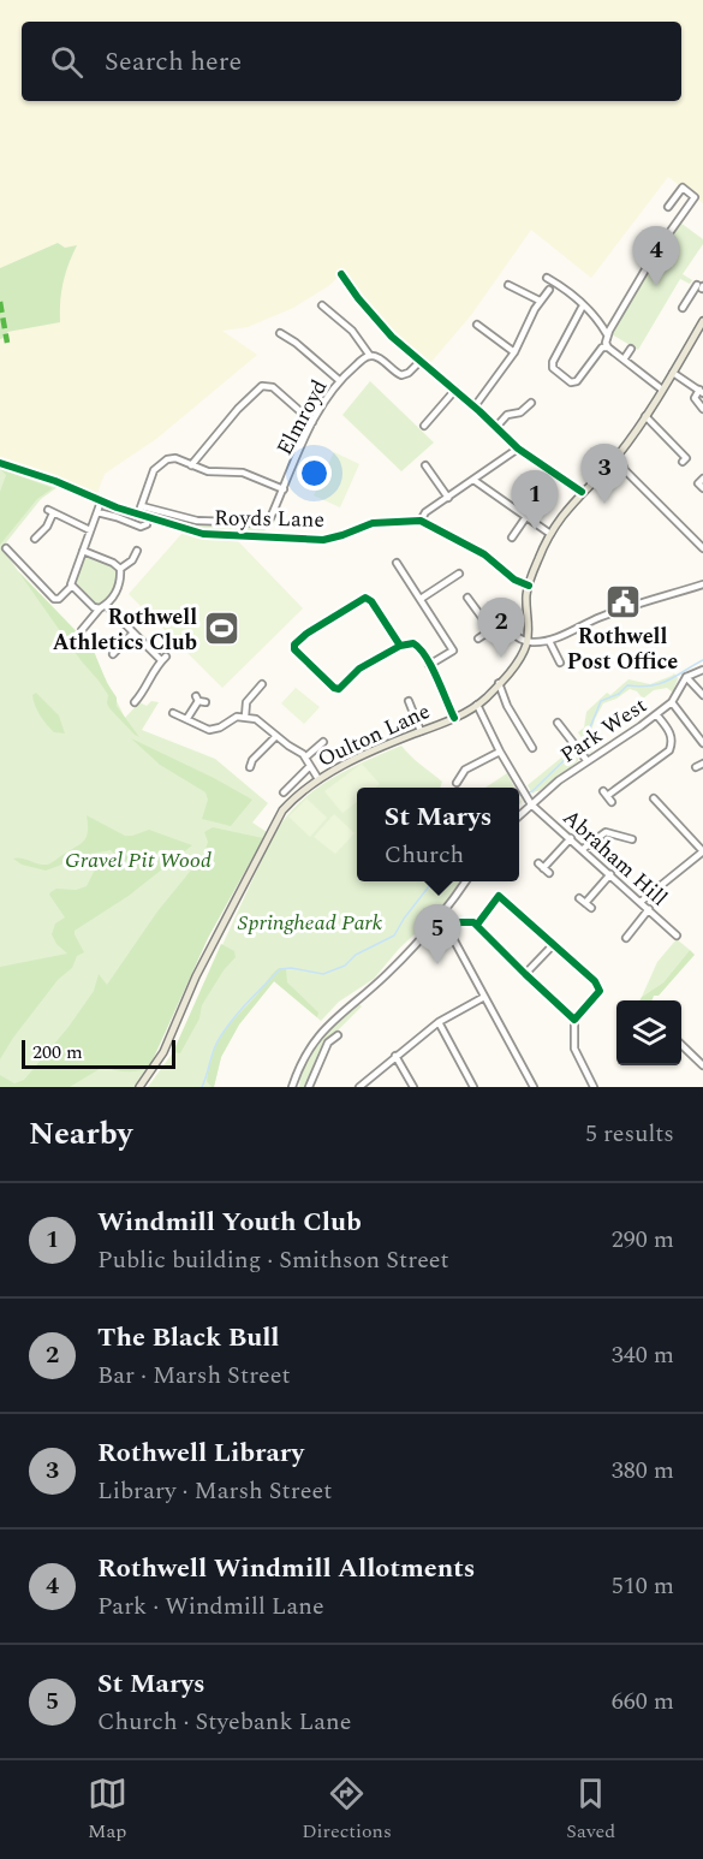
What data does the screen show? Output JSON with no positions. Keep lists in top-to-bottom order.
{
  "streets": {
    "main road": ["Oulton Lane"],
    "street": [
      "Elmroyd",
      "Royds Lane",
      "Park West",
      "Abraham Hill"
    ]
  },
  "crossings": [
    ["Elmroyd", "Royds Lane"],
    ["Park West", "Abraham Hill"],
    ["Oulton Lane", "Abraham Hill"]
  ],
  "parks": ["Gravel Pit Wood", "Springhead Park"],
  "places": {
    "public building": ["Rothwell Post Office"],
    "sports": ["Rothwell Athletics Club"]
  },
  "scale_bar": "200 m",
  "page": {
    "search": "Search here",
    "pins": [
      "4",
      "3",
      "1",
      "2",
      "5"
    ],
    "popup": ["St Marys", "Church"],
    "scale": "200 m",
    "heading": ["Nearby", "5 results"],
    "list": [
      {
        "mark": "1",
        "name": "Windmill Youth Club",
        "note": "Public building · Smithson Street",
        "value": "290 m"
      },
      {
        "mark": "2",
        "name": "The Black Bull",
        "note": "Bar · Marsh Street",
        "value": "340 m"
      },
      {
        "mark": "3",
        "name": "Rothwell Library",
        "note": "Library · Marsh Street",
        "value": "380 m"
      },
      {
        "mark": "4",
        "name": "Rothwell Windmill Allotments",
        "note": "Park · Windmill Lane",
        "value": "510 m"
      },
      {
        "mark": "5",
        "name": "St Marys",
        "note": "Church · Styebank Lane",
        "value": "660 m"
      }
    ],
    "nav": ["Map", "Directions", "Saved"]
  }
}
